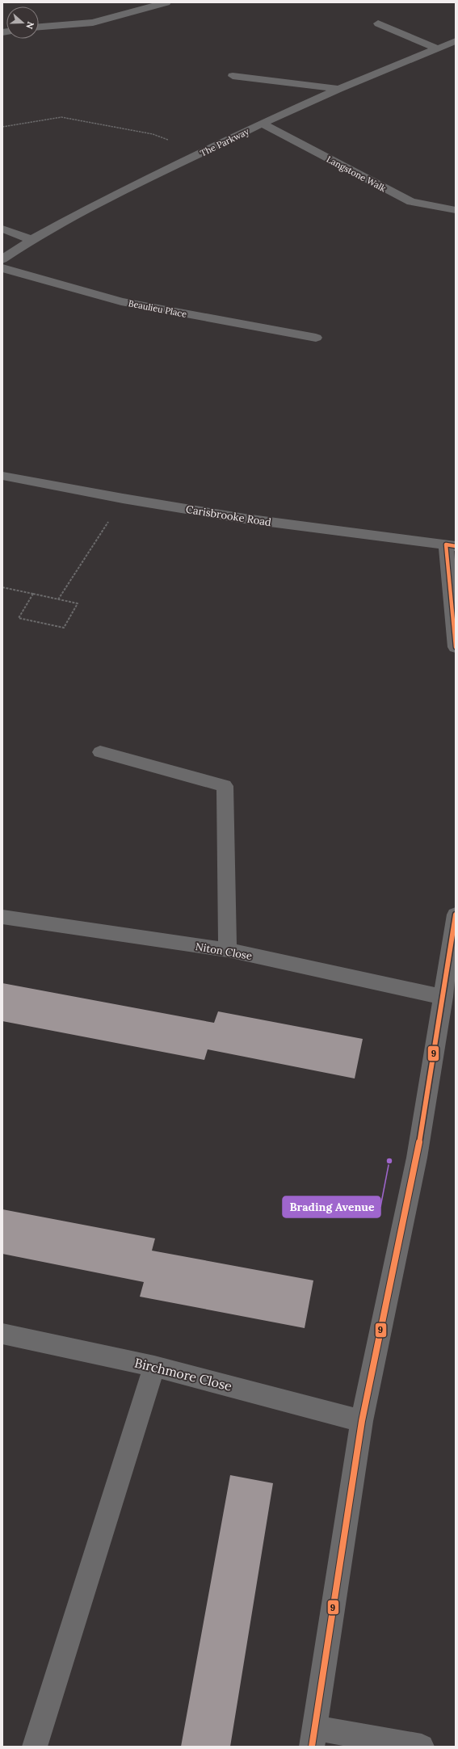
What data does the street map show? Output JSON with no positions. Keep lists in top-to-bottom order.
{
  "streets": {
    "street": [
      "The Parkway",
      "Langstone Walk",
      "Beaulieu Place",
      "Carisbrooke Road",
      "Niton Close",
      "Birchmore Close"
    ]
  },
  "crossings": [
    ["The Parkway", "Langstone Walk"]
  ],
  "places": ["Brading Avenue"],
  "lines": ["transit line 9"],
  "north": "right"
}
